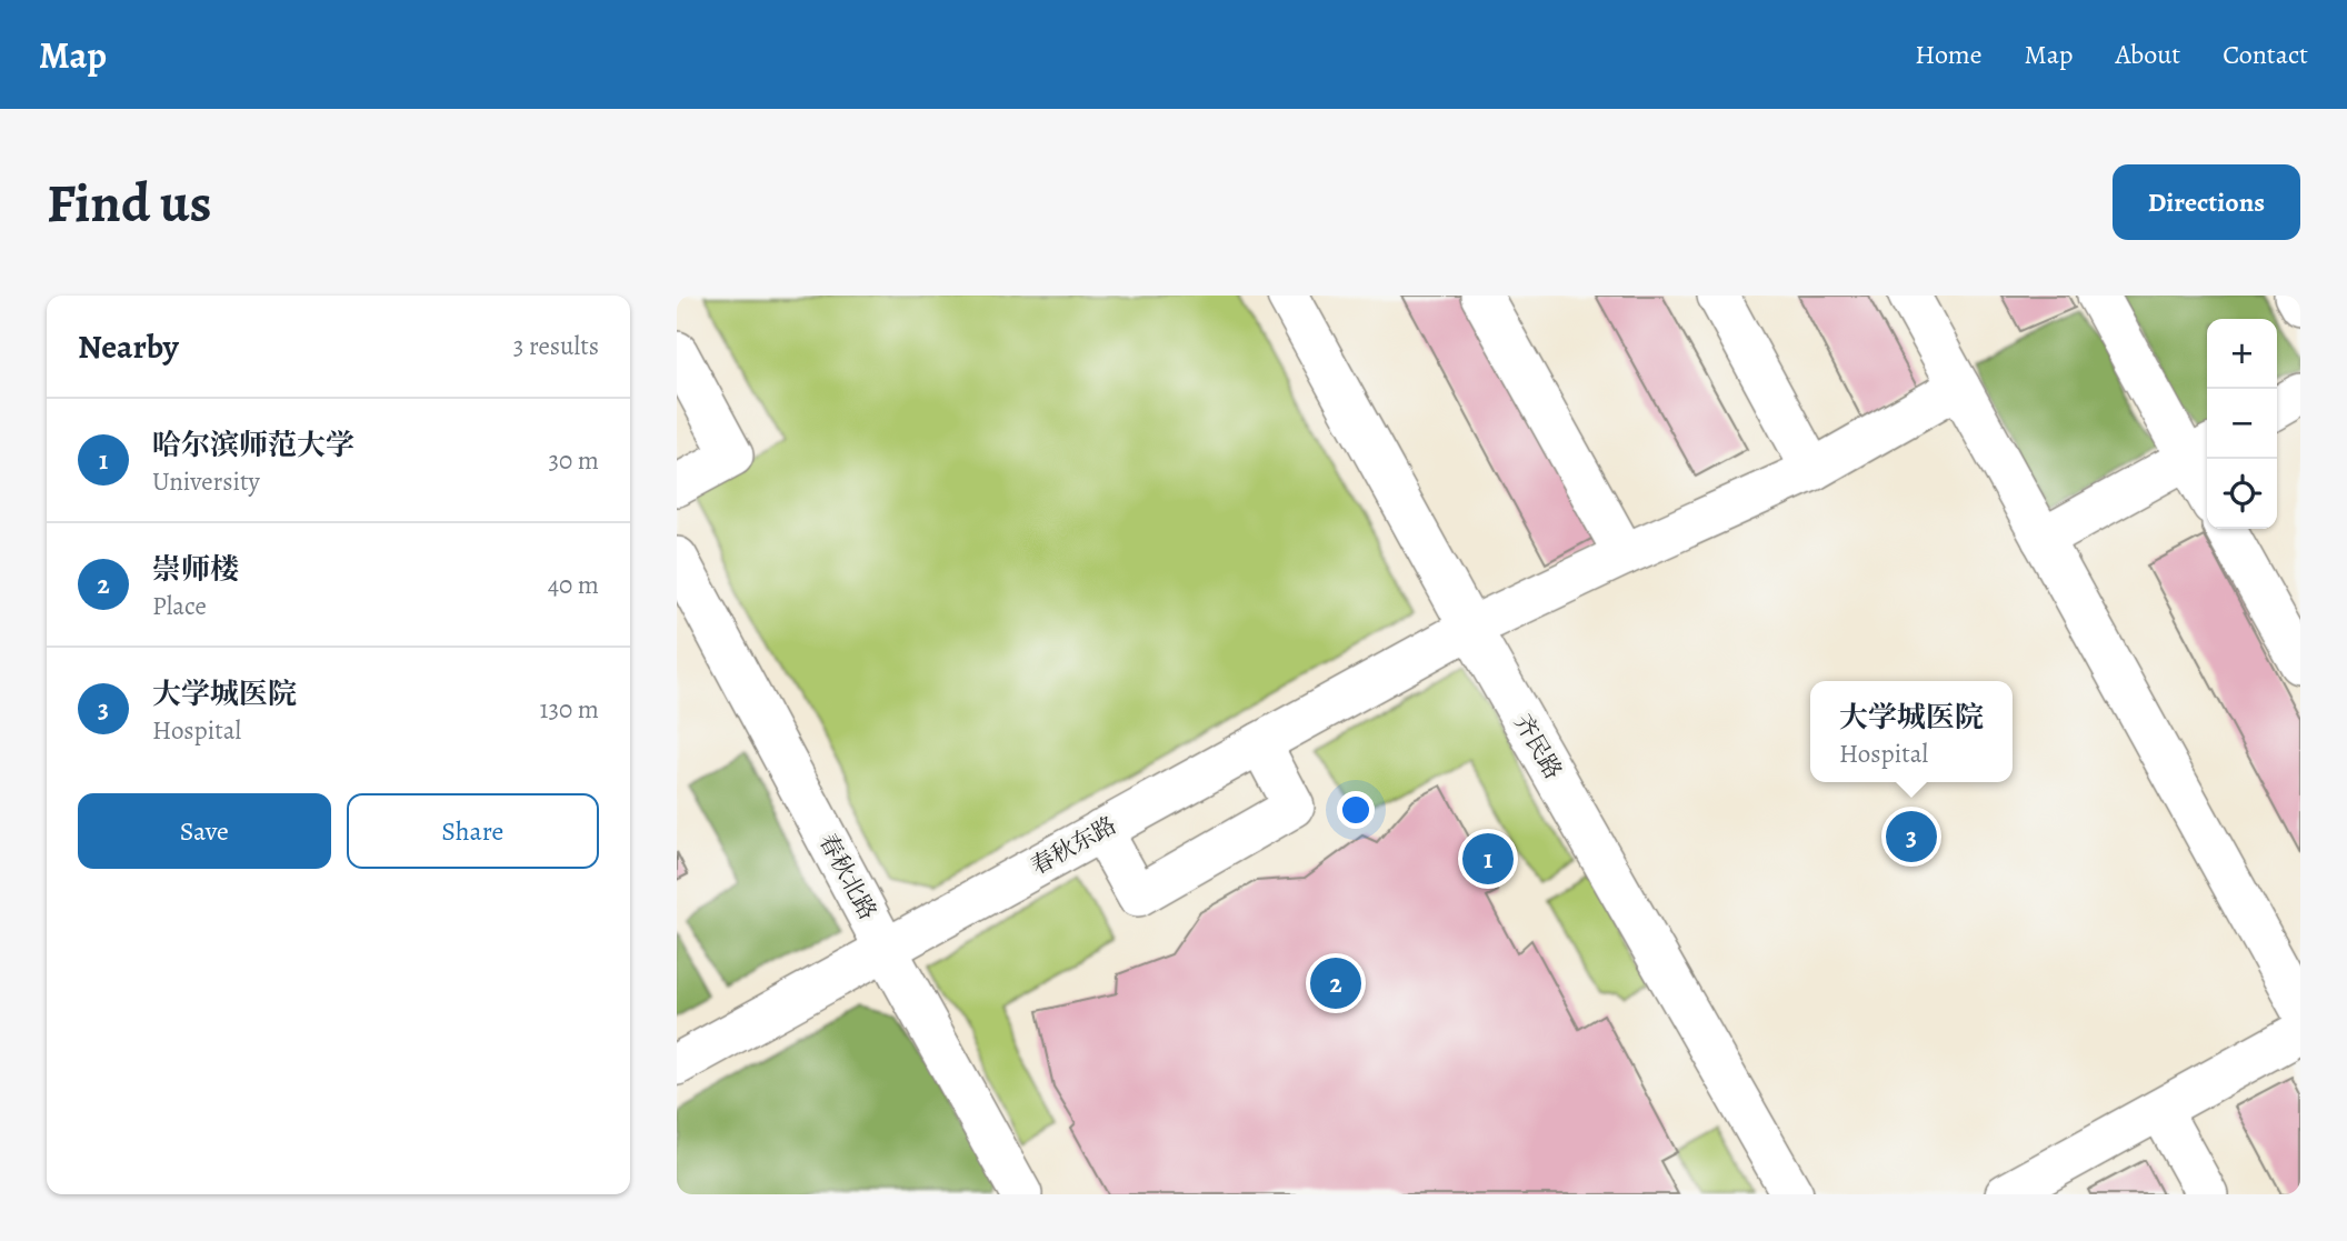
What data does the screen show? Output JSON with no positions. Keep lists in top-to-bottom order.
{
  "streets": {
    "lane": ["齐民路", "春秋东路", "春秋北路"]
  },
  "crossings": [
    ["齐民路", "春秋东路"],
    ["春秋东路", "春秋北路"]
  ],
  "page": {
    "header": "Map",
    "nav": [
      "Home",
      "Map",
      "About",
      "Contact"
    ],
    "buttons": [
      "Directions",
      ["Save", "Share"]
    ],
    "title": "Find us",
    "heading": ["Nearby", "3 results"],
    "map_buttons": ["+", "−"],
    "list": [
      {
        "mark": "1",
        "name": "哈尔滨师范大学",
        "note": "University",
        "value": "30 m"
      },
      {
        "mark": "2",
        "name": "崇师楼",
        "note": "Place",
        "value": "40 m"
      },
      {
        "mark": "3",
        "name": "大学城医院",
        "note": "Hospital",
        "value": "130 m"
      }
    ],
    "popup": ["大学城医院", "Hospital"],
    "pins": ["3", "1", "2"]
  }
}
